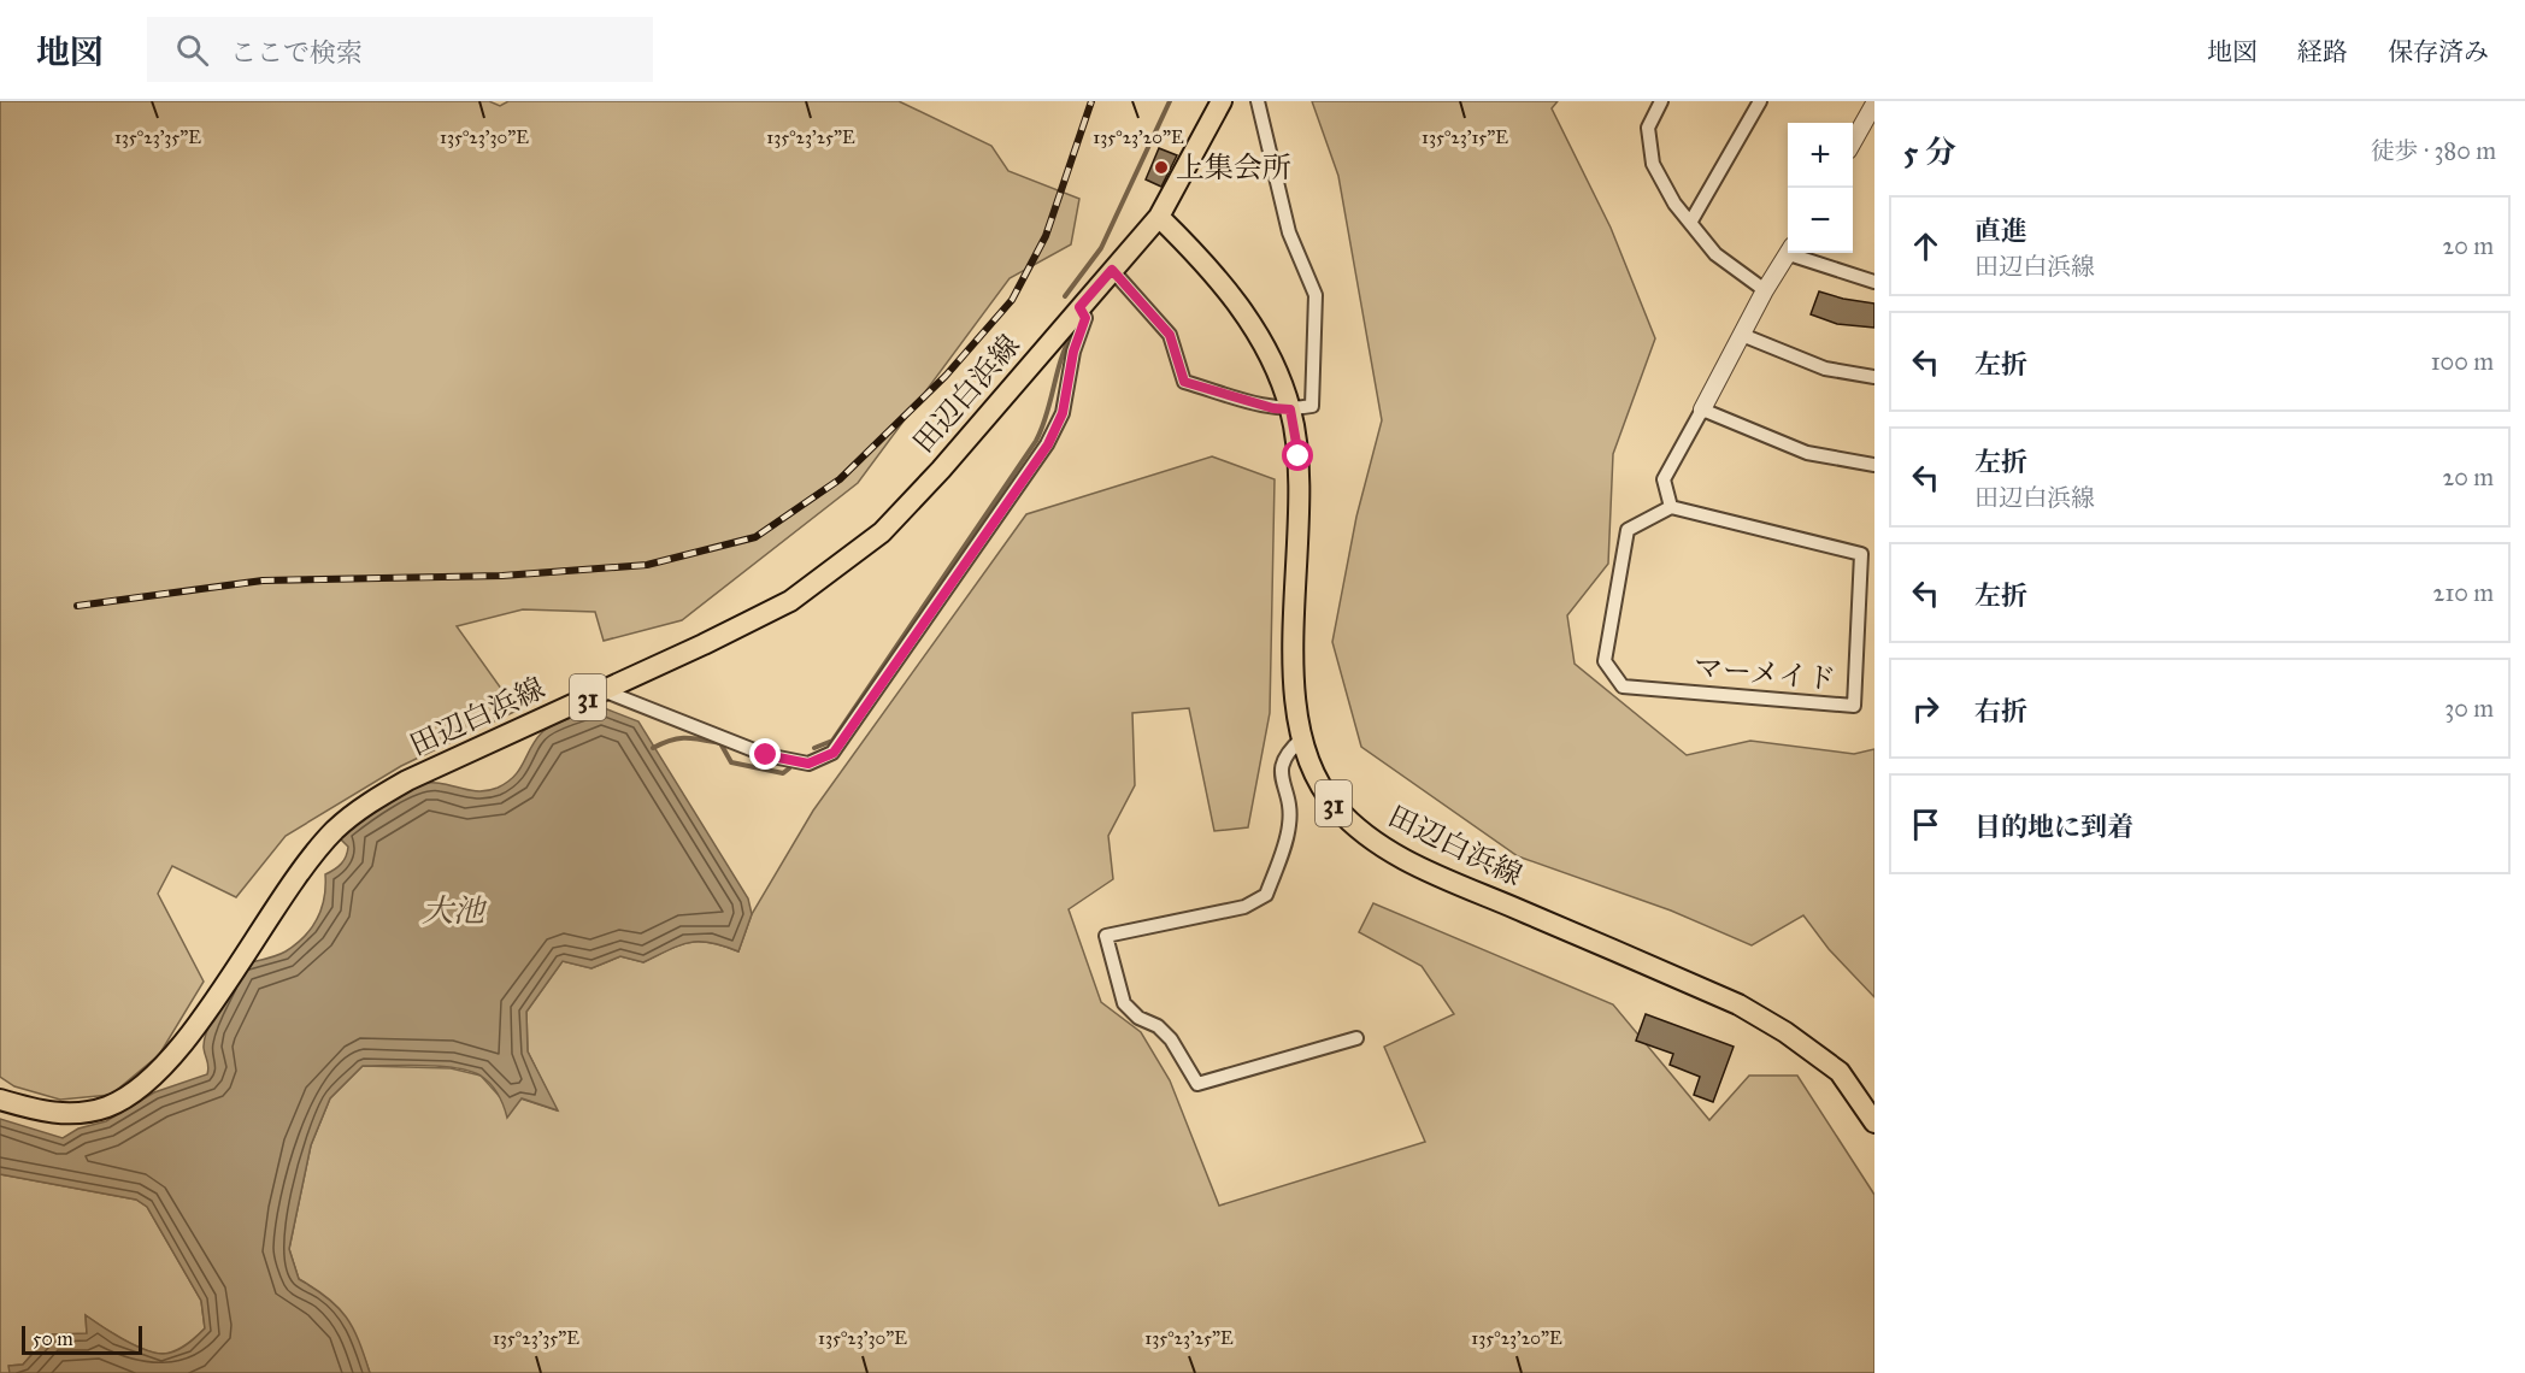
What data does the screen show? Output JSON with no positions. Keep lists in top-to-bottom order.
{
  "streets": {
    "main road": ["田辺白浜線", "31"],
    "street": ["マーメイド"]
  },
  "water": ["大池"],
  "places": ["上集会所"],
  "scale_bar": "50 m",
  "page": {
    "header": "地図",
    "search": "ここで検索",
    "nav": ["地図", "経路", "保存済み"],
    "heading": ["5 分", "徒歩 · 380 m"],
    "map_buttons": ["+", "−"],
    "list": [
      ["直進", "田辺白浜線", "20 m"],
      ["左折", "100 m"],
      ["左折", "田辺白浜線", "20 m"],
      ["左折", "210 m"],
      ["右折", "30 m"],
      "目的地に到着"
    ],
    "scale": "50 m"
  },
  "coordinates": [
    "135°23'35\"E",
    "135°23'30\"E",
    "135°23'25\"E",
    "135°23'20\"E",
    "135°23'15\"E"
  ]
}
